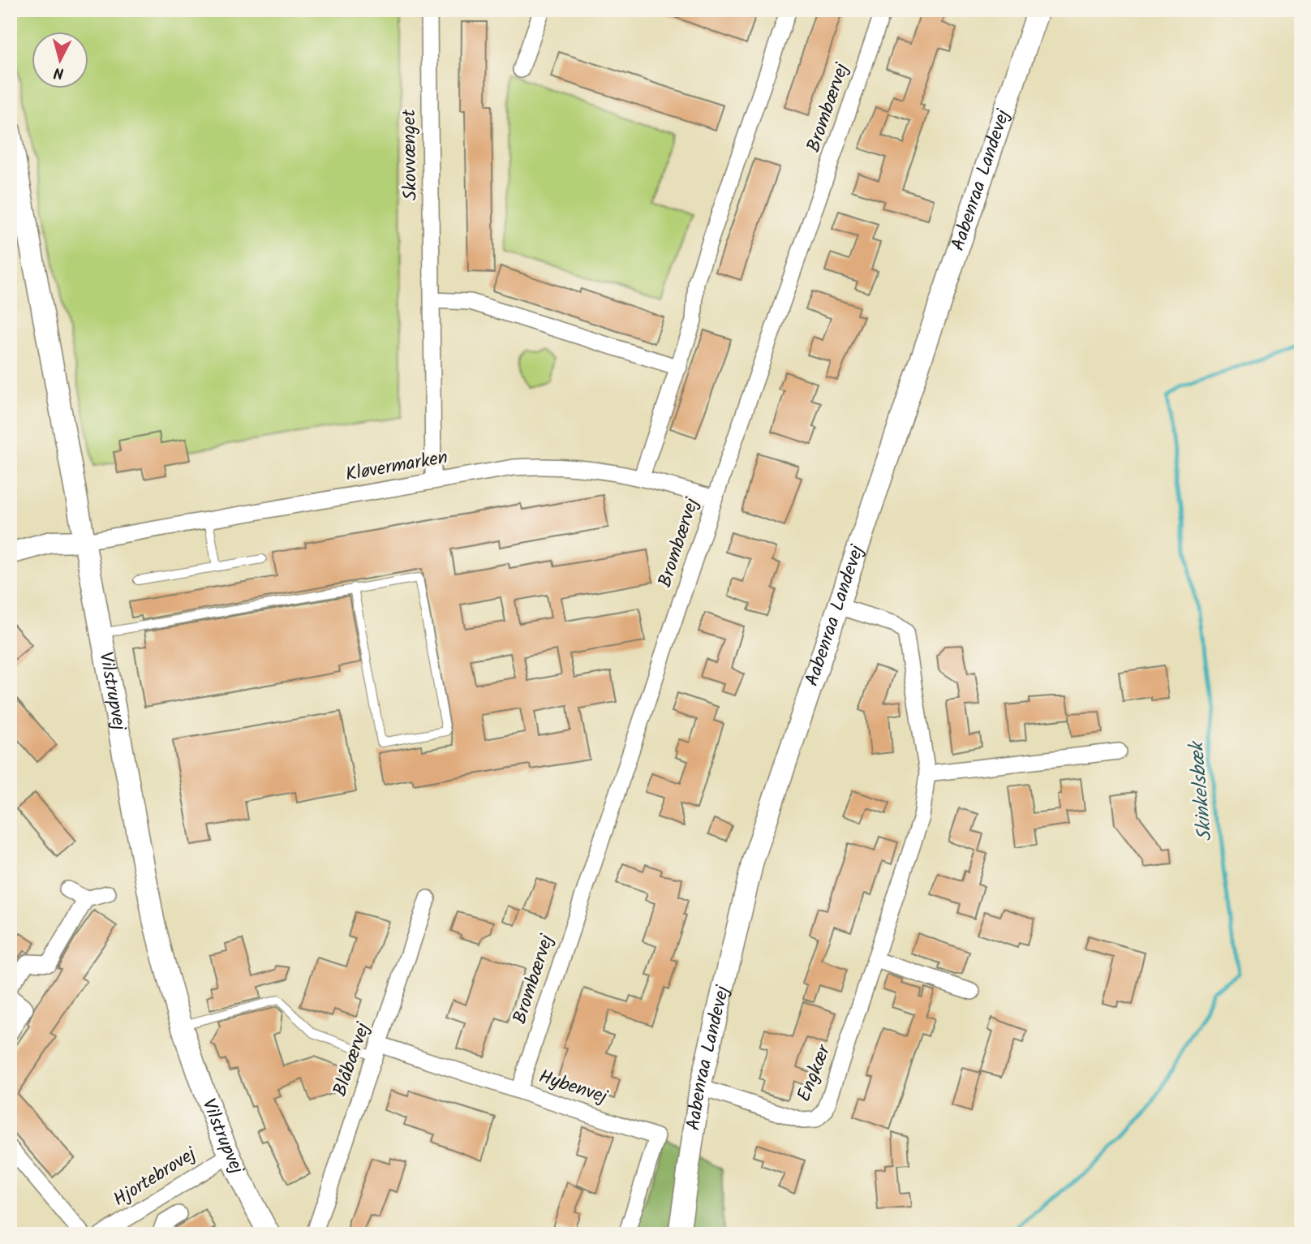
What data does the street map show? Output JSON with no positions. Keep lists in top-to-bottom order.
{
  "streets": {
    "main road": ["Aabenraa Landevej", "Vilstrupvej"],
    "street": [
      "Brombærvej",
      "Skovvænget",
      "Kløvermarken",
      "Blåbærvej",
      "Engkær",
      "Hybenvej",
      "Hjortebrovej"
    ]
  },
  "crossings": [
    ["Brombærvej", "Kløvermarken"],
    ["Brombærvej", "Hybenvej"],
    ["Skovvænget", "Kløvermarken"],
    ["Aabenraa Landevej", "Engkær"],
    ["Kløvermarken", "Vilstrupvej"],
    ["Vilstrupvej", "Hjortebrovej"],
    ["Blåbærvej", "Hybenvej"]
  ],
  "water": ["Skinkelsbæk"],
  "north": "bottom"
}
